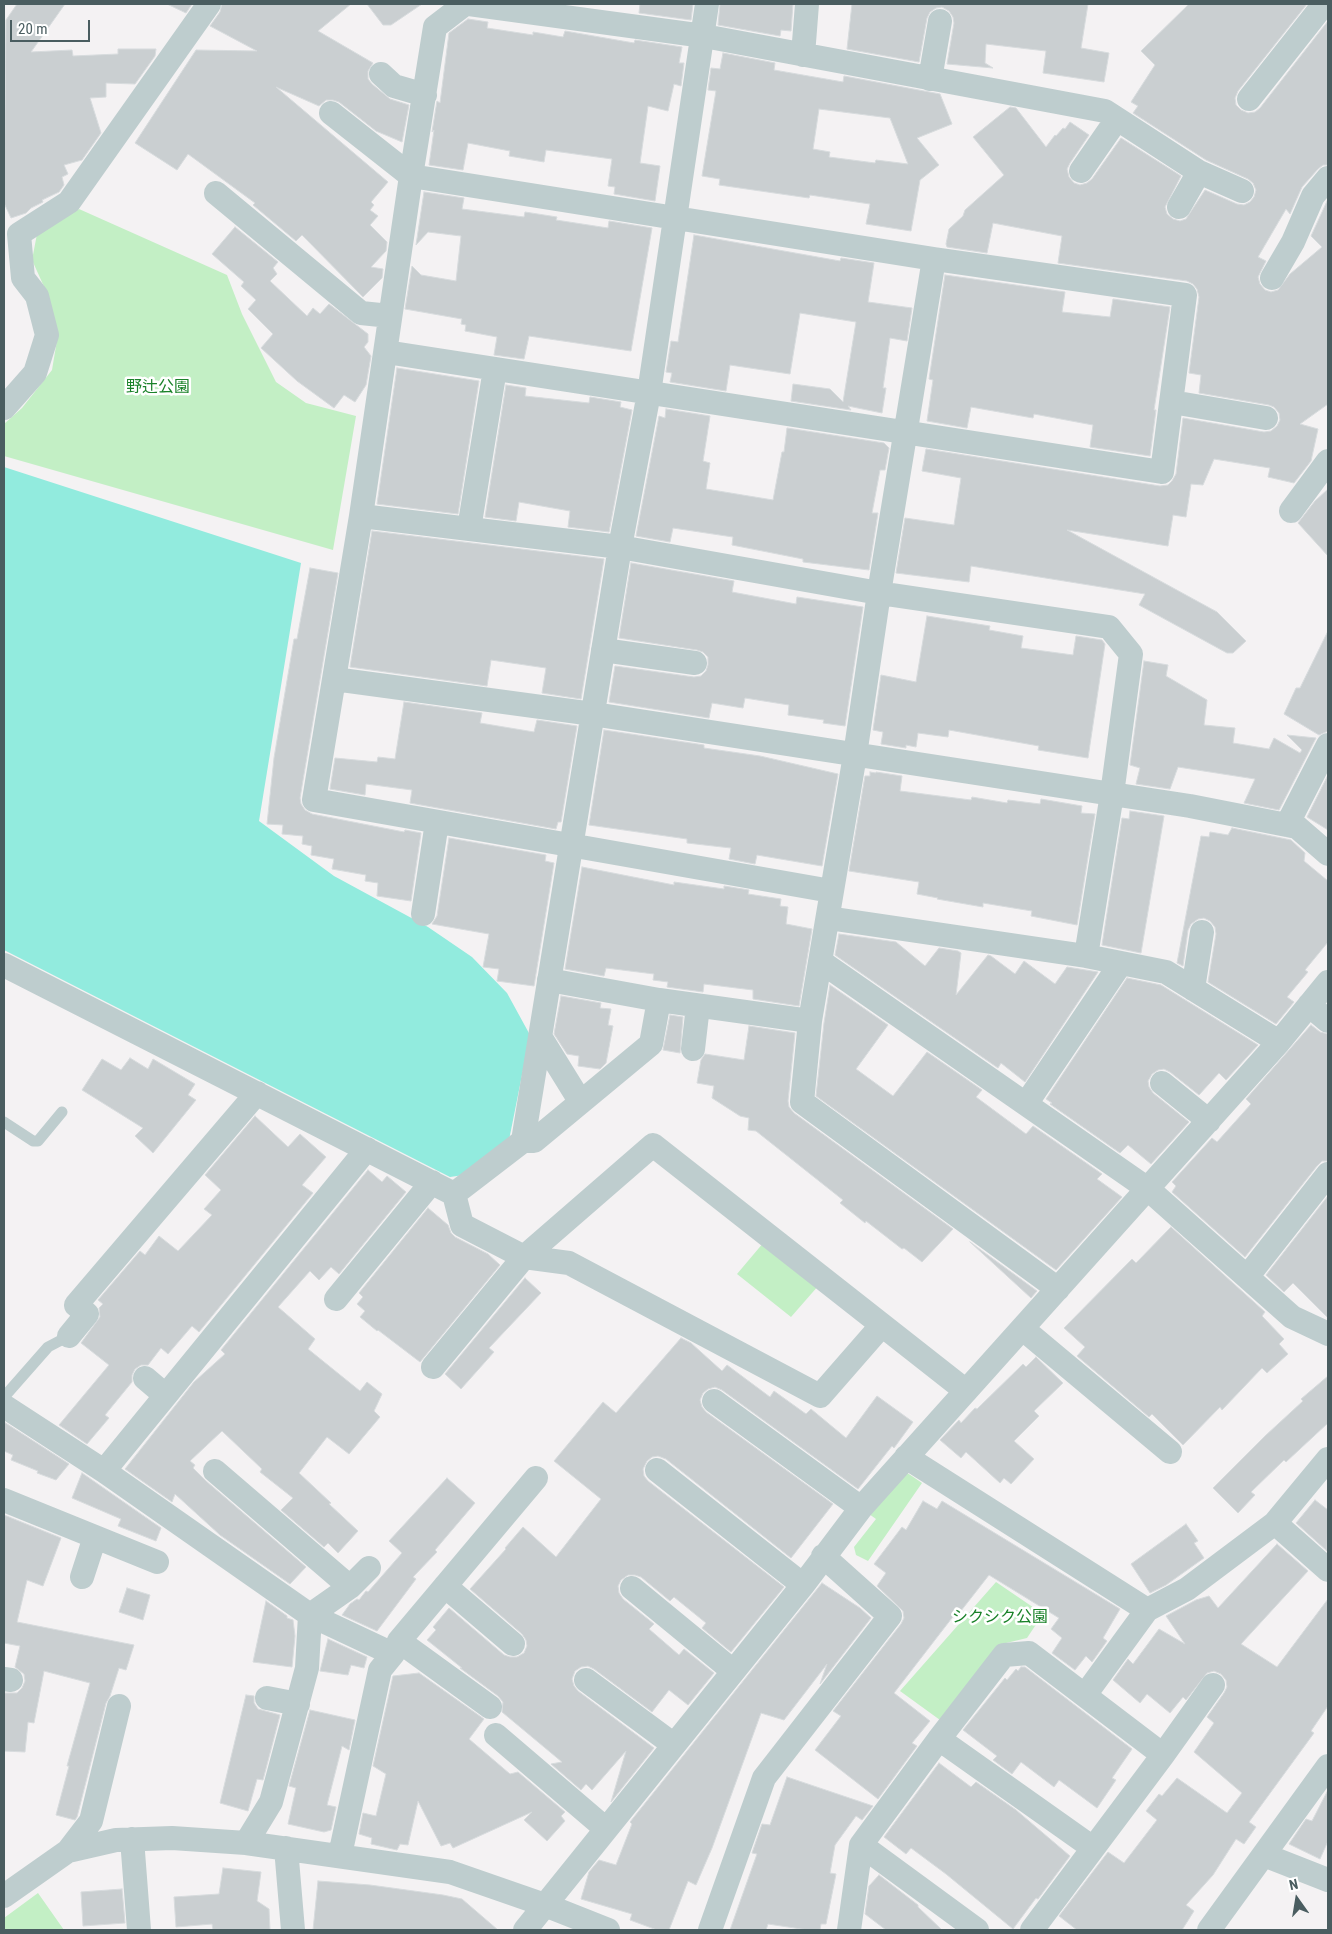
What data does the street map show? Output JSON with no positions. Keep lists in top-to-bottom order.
{
  "parks": ["野辻公園", "シクシク公園"],
  "scale_bar": "20 m",
  "north": "top"
}
